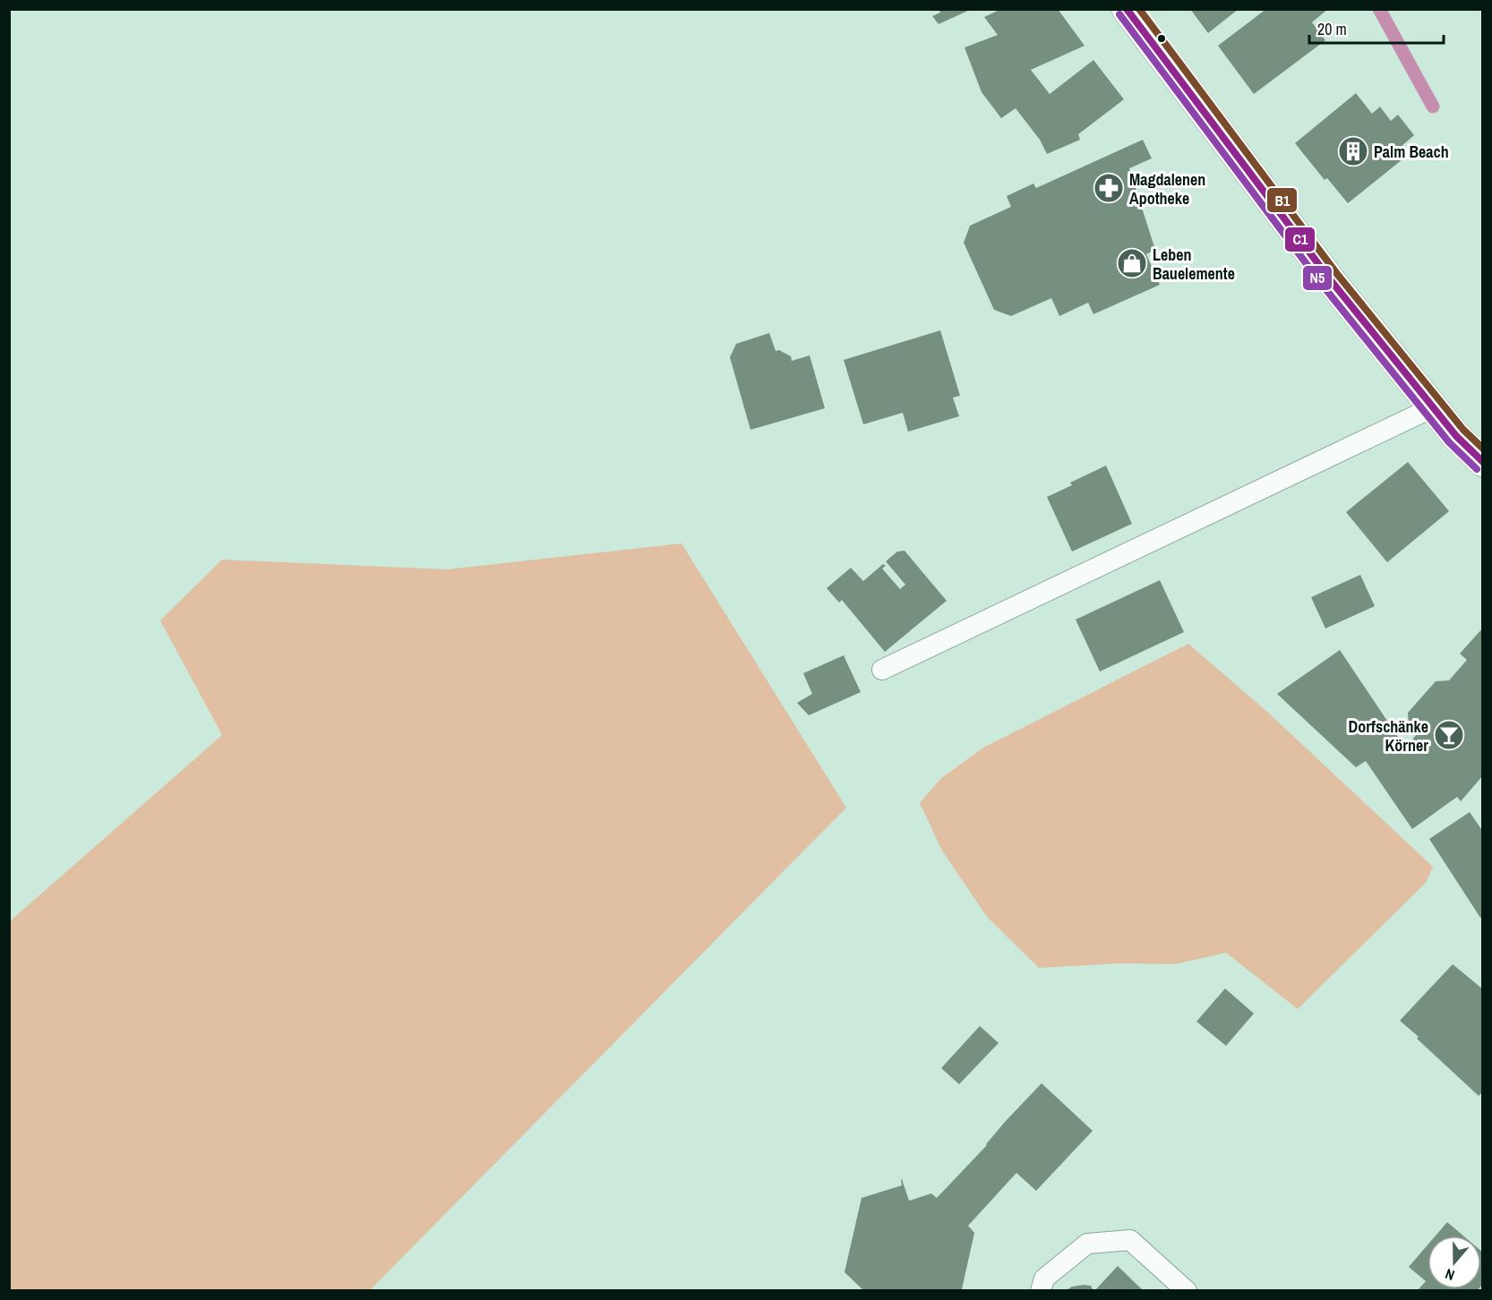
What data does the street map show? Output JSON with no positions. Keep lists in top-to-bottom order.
{
  "places": {
    "building": ["Palm Beach"],
    "pharmacy": ["Magdalenen Apotheke"],
    "shop": ["Leben Bauelemente"],
    "bar": ["Dorfschänke Körner"]
  },
  "lines": ["transit line C1", "transit line B1", "transit line N5"],
  "scale_bar": "20 m",
  "north": "bottom"
}
